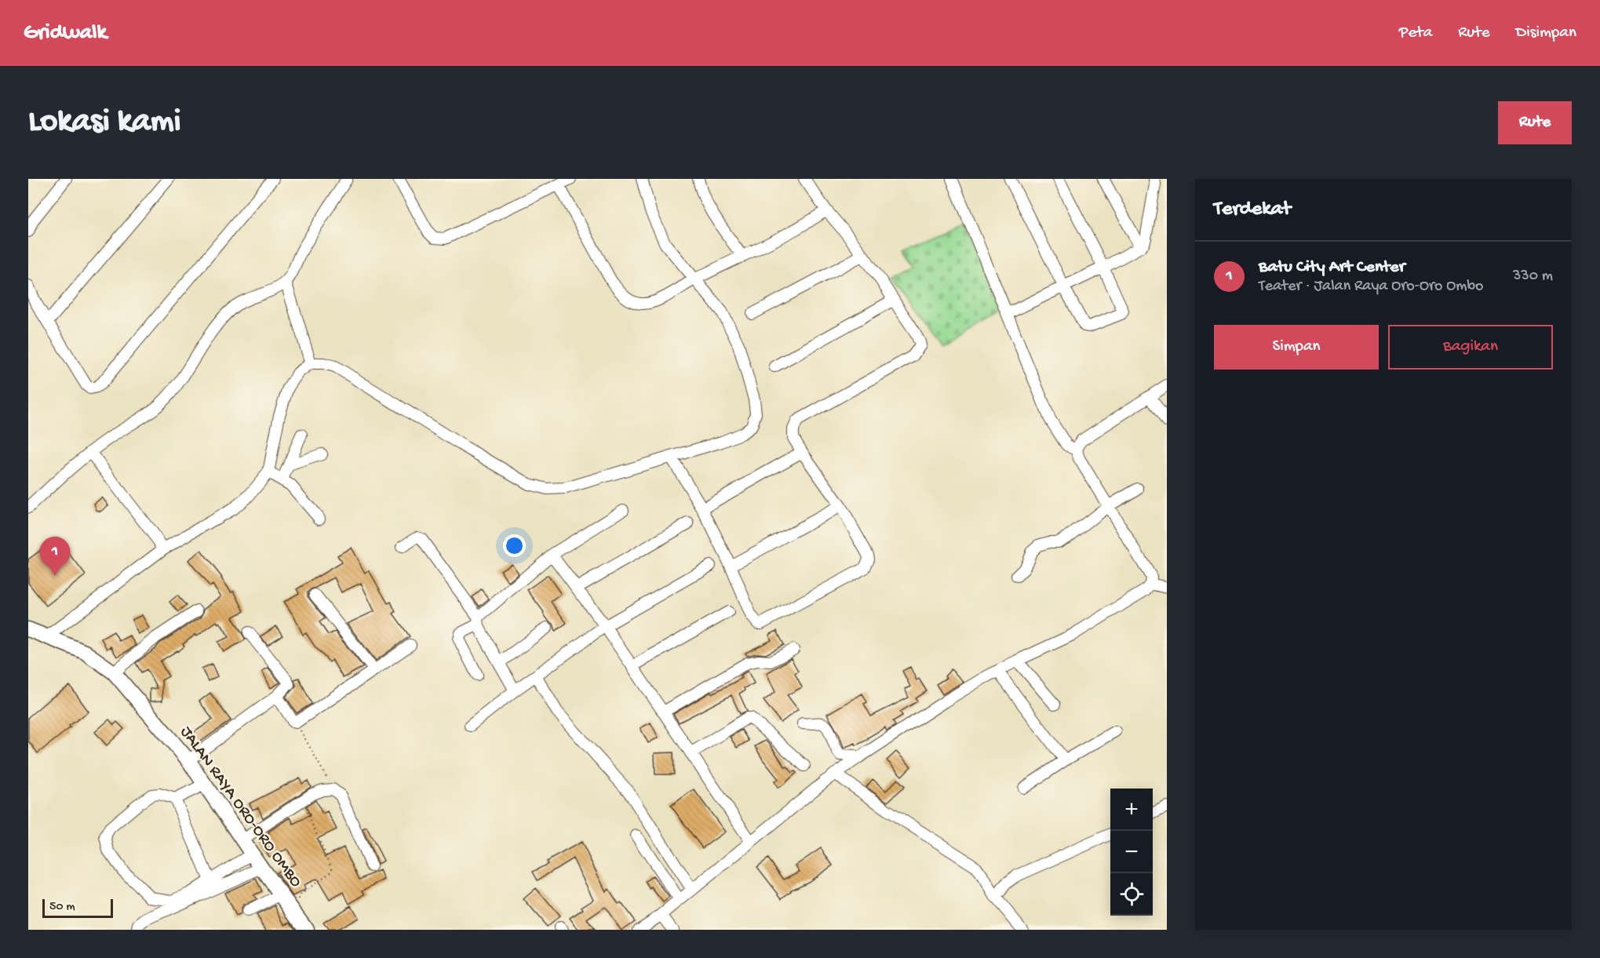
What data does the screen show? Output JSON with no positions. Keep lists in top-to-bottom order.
{
  "streets": {
    "main road": ["JALAN RAYA ORO-ORO OMBO"]
  },
  "scale_bar": "50 m",
  "page": {
    "header": "Gridwalk",
    "nav": ["Peta", "Rute", "Disimpan"],
    "buttons": [
      "Rute",
      ["Simpan", "Bagikan"]
    ],
    "title": "Lokasi kami",
    "heading": "Terdekat",
    "list": [
      {
        "mark": "1",
        "name": "Batu City Art Center",
        "note": "Teater · Jalan Raya Oro-Oro Ombo",
        "value": "330 m"
      }
    ],
    "pins": "1",
    "map_buttons": ["+", "−"],
    "scale": "50 m"
  }
}
